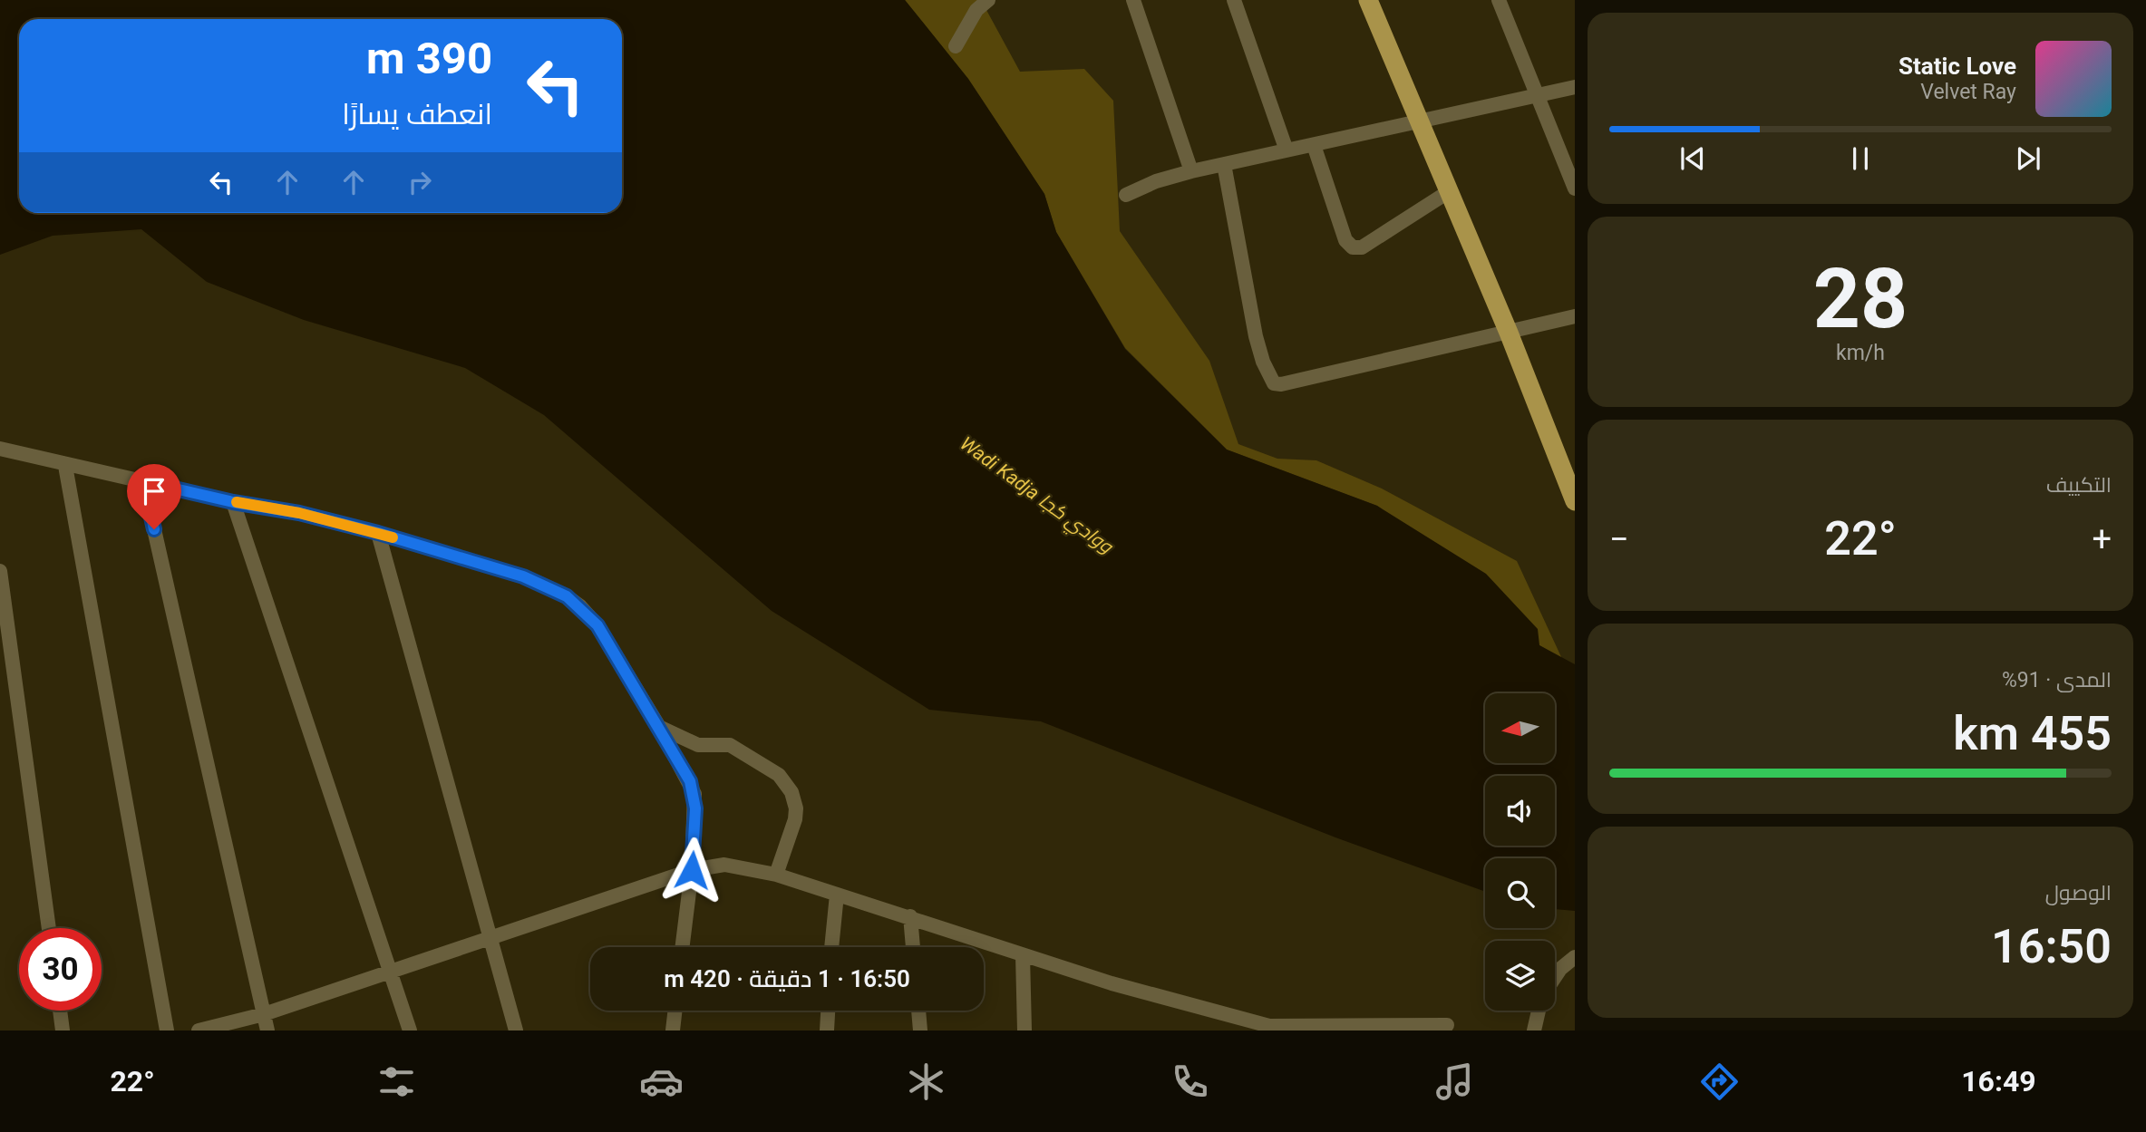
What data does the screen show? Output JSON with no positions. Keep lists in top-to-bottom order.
{
  "water": ["Wadi Kadja ووادي كجا"],
  "north": "left",
  "page": {
    "turn": ["390 m", "انعطف يسارًا"],
    "song": ["Static Love", "Velvet Ray"],
    "tile": [
      ["28", "km/h"],
      "التكييف",
      ["المدى · 91%", "455 km"],
      ["الوصول", "16:50"]
    ],
    "heat": ["−", "22°", "+"],
    "limit": "30",
    "trip": "16:50 · 1 دقيقة · 420 m",
    "tabs": ["16:49", "22°"]
  }
}
